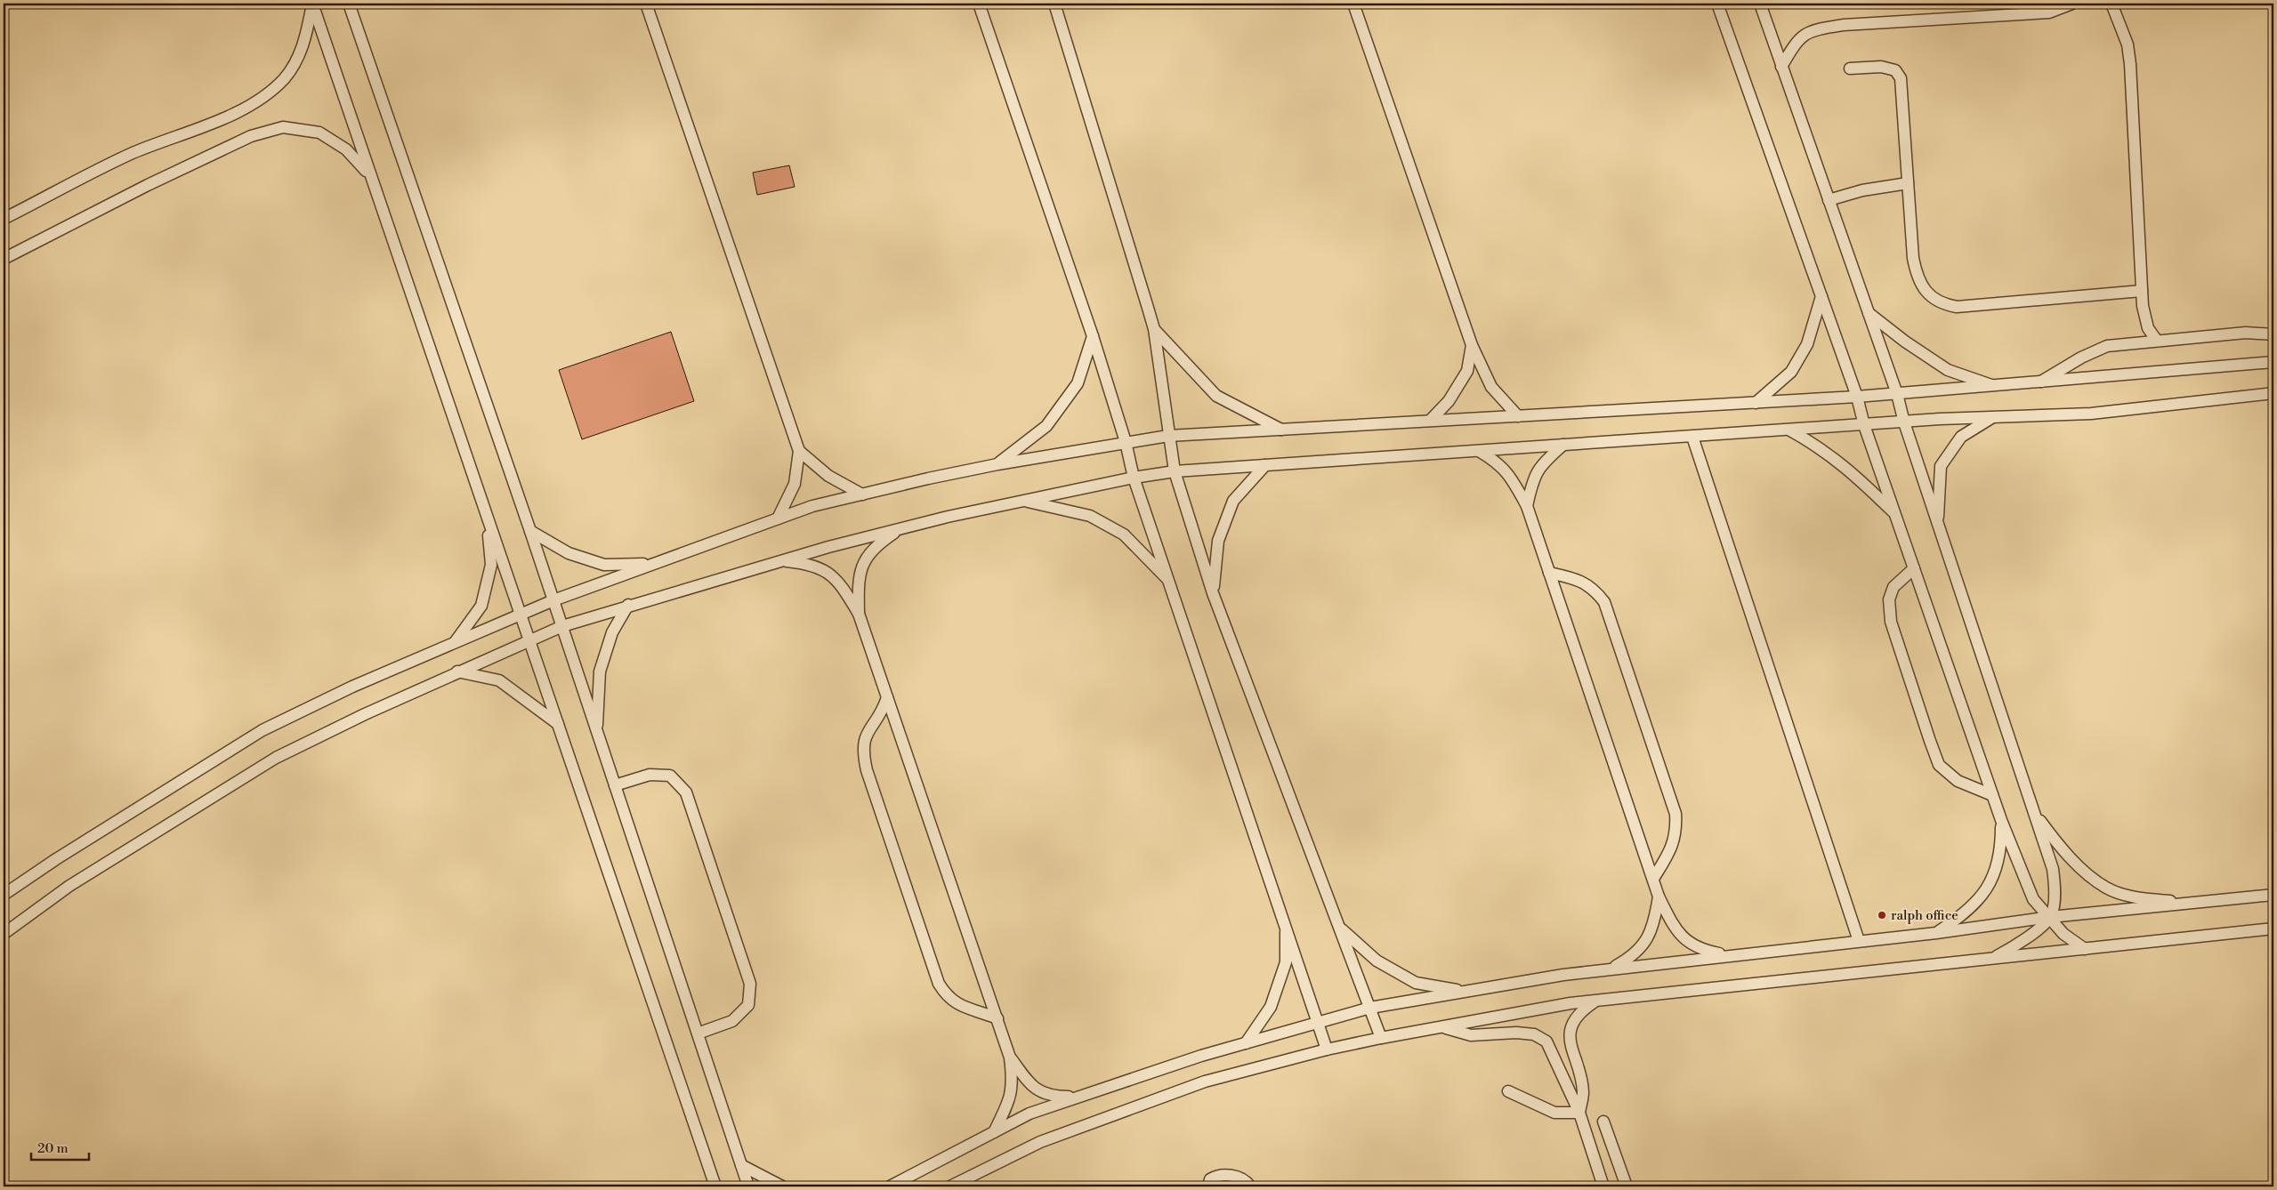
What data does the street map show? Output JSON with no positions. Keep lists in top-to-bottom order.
{
  "places": ["ralph office"],
  "scale_bar": "20 m"
}
